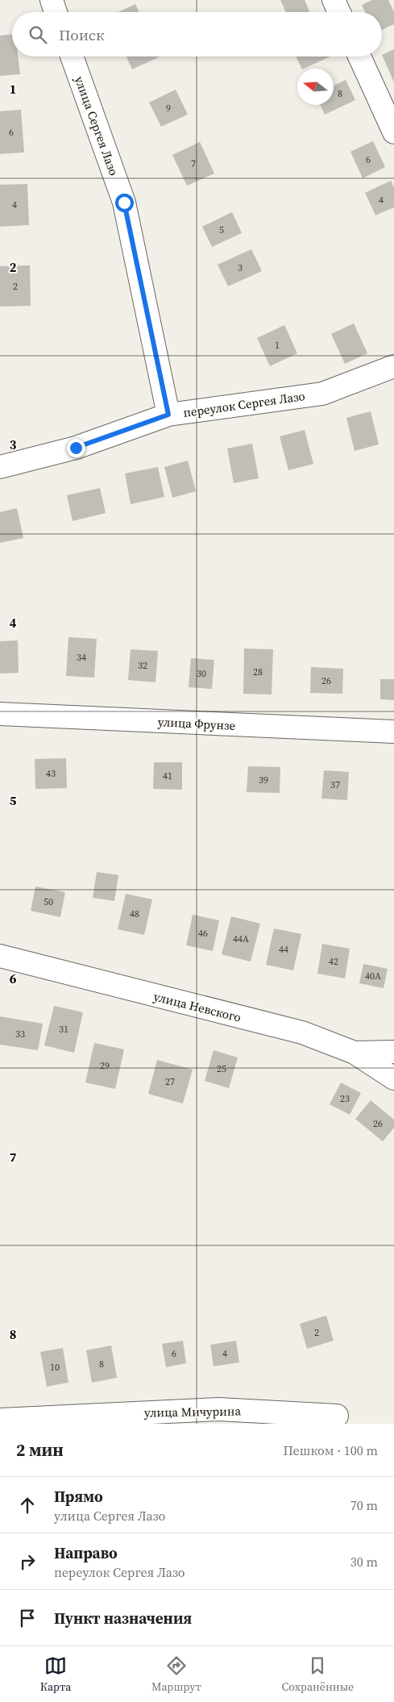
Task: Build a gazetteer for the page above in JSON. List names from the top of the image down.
{
  "streets": {
    "street": [
      "улица Сергея Лазо",
      "переулок Сергея Лазо",
      "улица Фрунзе",
      "улица Невского",
      "улица Мичурина"
    ]
  },
  "crossings": [
    ["улица Сергея Лазо", "переулок Сергея Лазо"]
  ],
  "house_numbers": [
    "8",
    "9",
    "6",
    "6",
    "7",
    "4",
    "4",
    "5",
    "3",
    "2",
    "1",
    "34",
    "32",
    "28",
    "30",
    "26",
    "43",
    "41",
    "39",
    "37",
    "50",
    "48",
    "46",
    "44А",
    "44",
    "42",
    "40А",
    "31",
    "33",
    "29",
    "25",
    "27",
    "23",
    "26",
    "2",
    "6",
    "4",
    "8",
    "10"
  ],
  "north": "left",
  "page": {
    "search": "Поиск",
    "heading": ["2 мин", "Пешком · 100 m"],
    "list": [
      ["Прямо", "улица Сергея Лазо", "70 m"],
      ["Направо", "переулок Сергея Лазо", "30 m"],
      "Пункт назначения"
    ],
    "nav": ["Карта", "Маршрут", "Сохранённые"]
  },
  "grid": {
    "rows": [
      "1",
      "2",
      "3",
      "4",
      "5",
      "6",
      "7",
      "8"
    ]
  }
}
